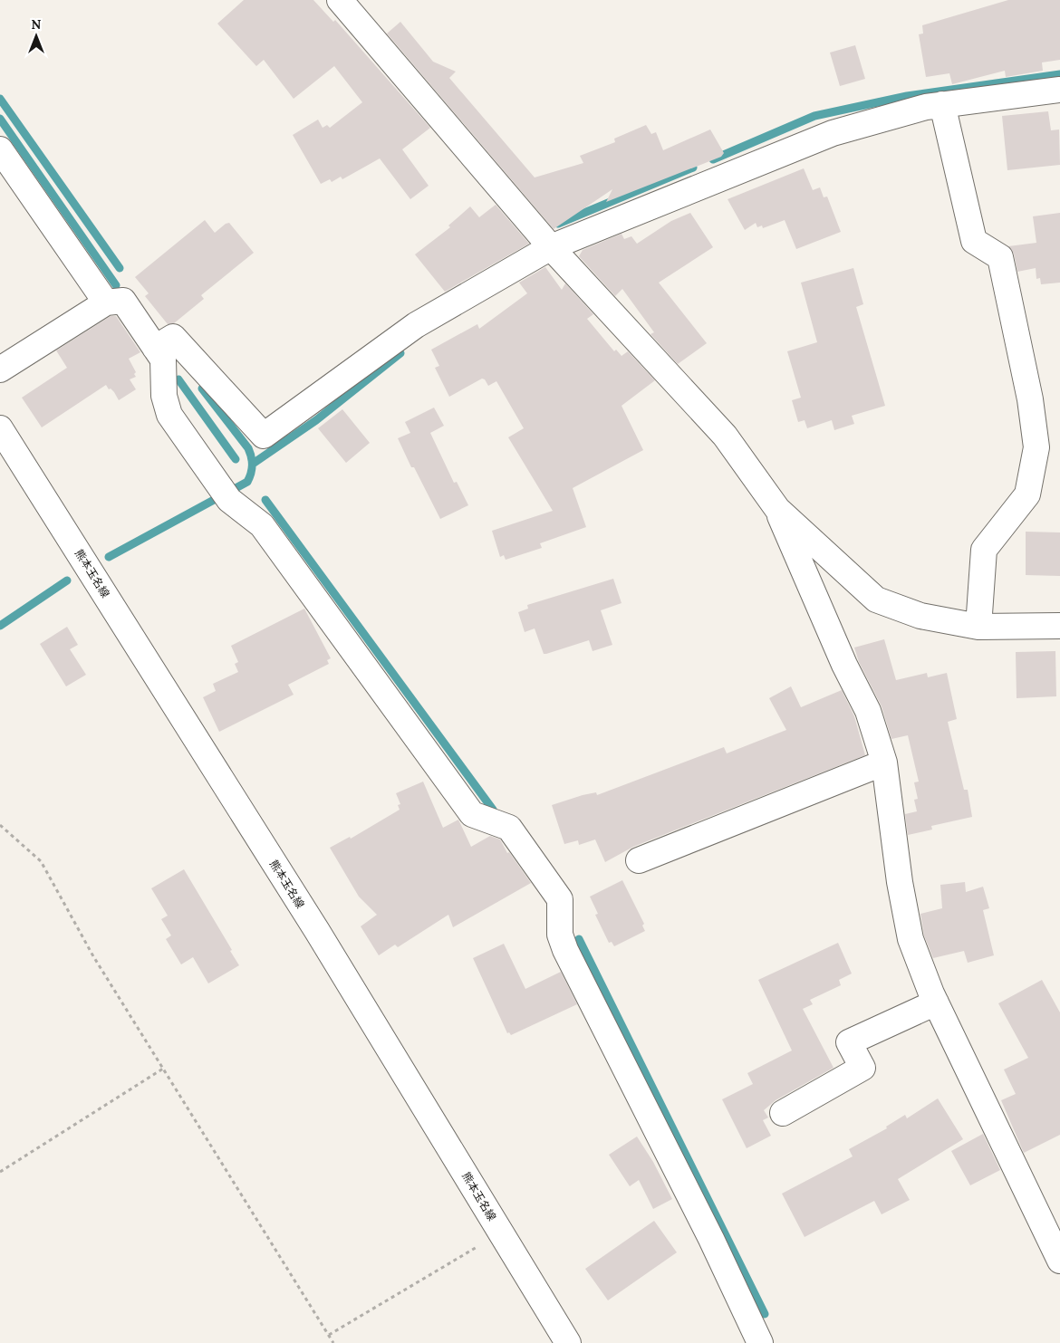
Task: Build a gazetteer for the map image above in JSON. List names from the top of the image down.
{
  "streets": {
    "street": ["熊本玉名線"]
  },
  "north": "top"
}
